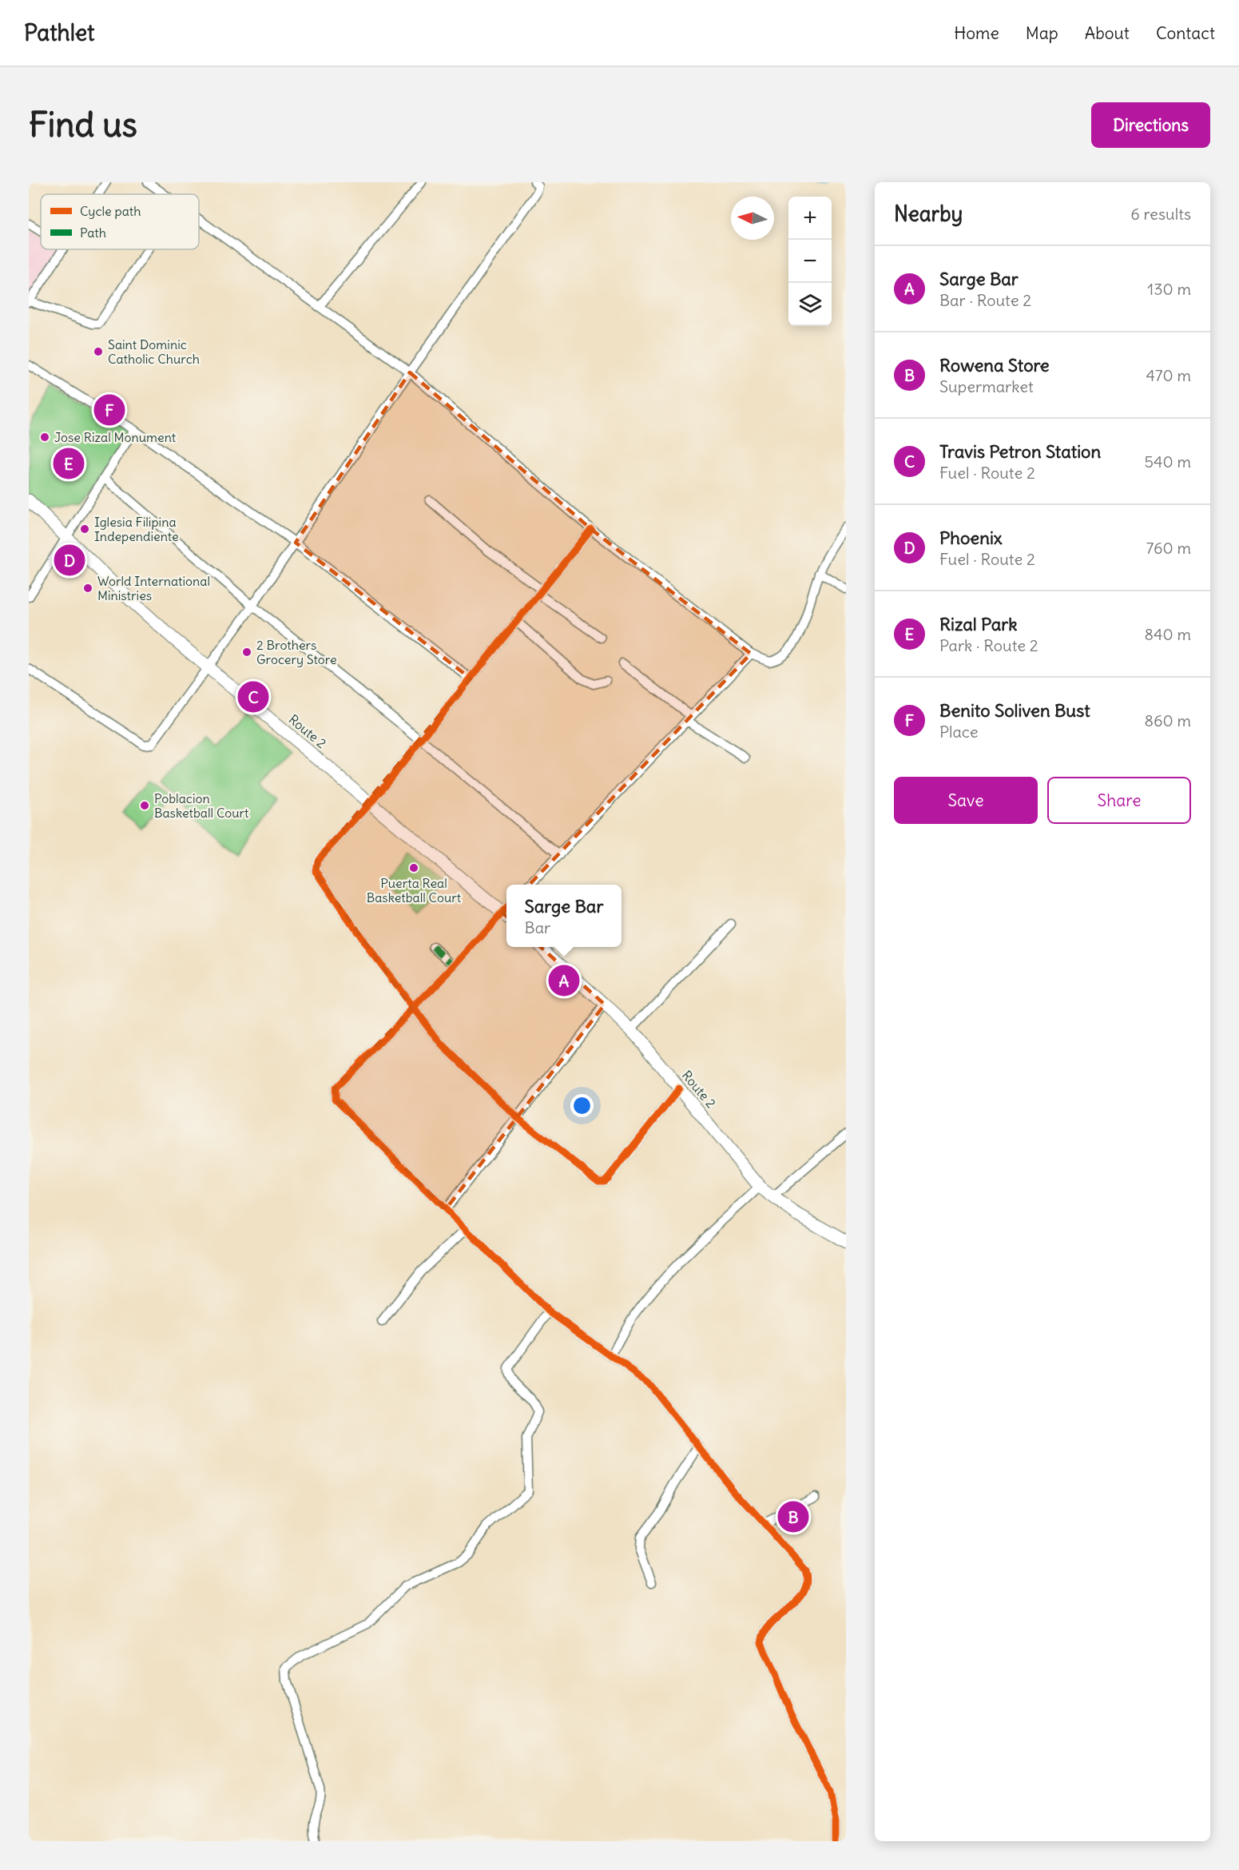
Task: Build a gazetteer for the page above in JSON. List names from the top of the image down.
{
  "streets": {
    "highway": ["Route 2"]
  },
  "places": [
    "Saint Dominic Catholic Church",
    "Jose Rizal Monument",
    "Iglesia Filipina Independiente",
    "World International Ministries",
    "2 Brothers Grocery Store",
    "Poblacion Basketball Court",
    "Puerta Real Basketball Court"
  ],
  "legend": ["Cycle path", "Path"],
  "north": "left",
  "page": {
    "header": "Pathlet",
    "nav": [
      "Home",
      "Map",
      "About",
      "Contact"
    ],
    "buttons": [
      "Directions",
      ["Save", "Share"]
    ],
    "title": "Find us",
    "heading": ["Nearby", "6 results"],
    "map_buttons": ["+", "−"],
    "list": [
      {
        "mark": "A",
        "name": "Sarge Bar",
        "note": "Bar · Route 2",
        "value": "130 m"
      },
      {
        "mark": "B",
        "name": "Rowena Store",
        "note": "Supermarket",
        "value": "470 m"
      },
      {
        "mark": "C",
        "name": "Travis Petron Station",
        "note": "Fuel · Route 2",
        "value": "540 m"
      },
      {
        "mark": "D",
        "name": "Phoenix",
        "note": "Fuel · Route 2",
        "value": "760 m"
      },
      {
        "mark": "E",
        "name": "Rizal Park",
        "note": "Park · Route 2",
        "value": "840 m"
      },
      {
        "mark": "F",
        "name": "Benito Soliven Bust",
        "note": "Place",
        "value": "860 m"
      }
    ],
    "pins": [
      "F",
      "E",
      "D",
      "C",
      "A",
      "B"
    ],
    "popup": ["Sarge Bar", "Bar"]
  }
}
